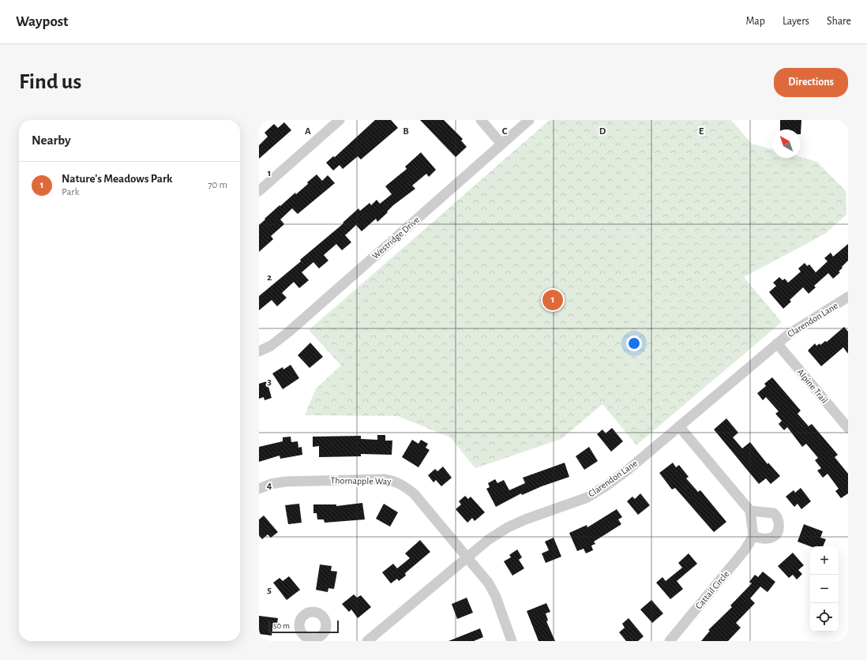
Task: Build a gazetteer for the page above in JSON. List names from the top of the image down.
{
  "streets": {
    "street": [
      "Westridge Drive",
      "Clarendon Lane",
      "Alpine Trail",
      "Thornapple Way",
      "Cattail Circle"
    ]
  },
  "crossings": [
    ["Clarendon Lane", "Alpine Trail"],
    ["Clarendon Lane", "Thornapple Way"]
  ],
  "scale_bar": "50 m",
  "north": "top left",
  "page": {
    "header": "Waypost",
    "nav": ["Map", "Layers", "Share"],
    "buttons": "Directions",
    "title": "Find us",
    "heading": "Nearby",
    "list": [
      {
        "mark": "1",
        "name": "Nature's Meadows Park",
        "note": "Park",
        "value": "70 m"
      }
    ],
    "pins": "1",
    "map_buttons": ["+", "−"],
    "scale": "50 m"
  },
  "grid": {
    "columns": [
      "A",
      "B",
      "C",
      "D",
      "E"
    ],
    "rows": [
      "1",
      "2",
      "3",
      "4",
      "5"
    ]
  }
}
